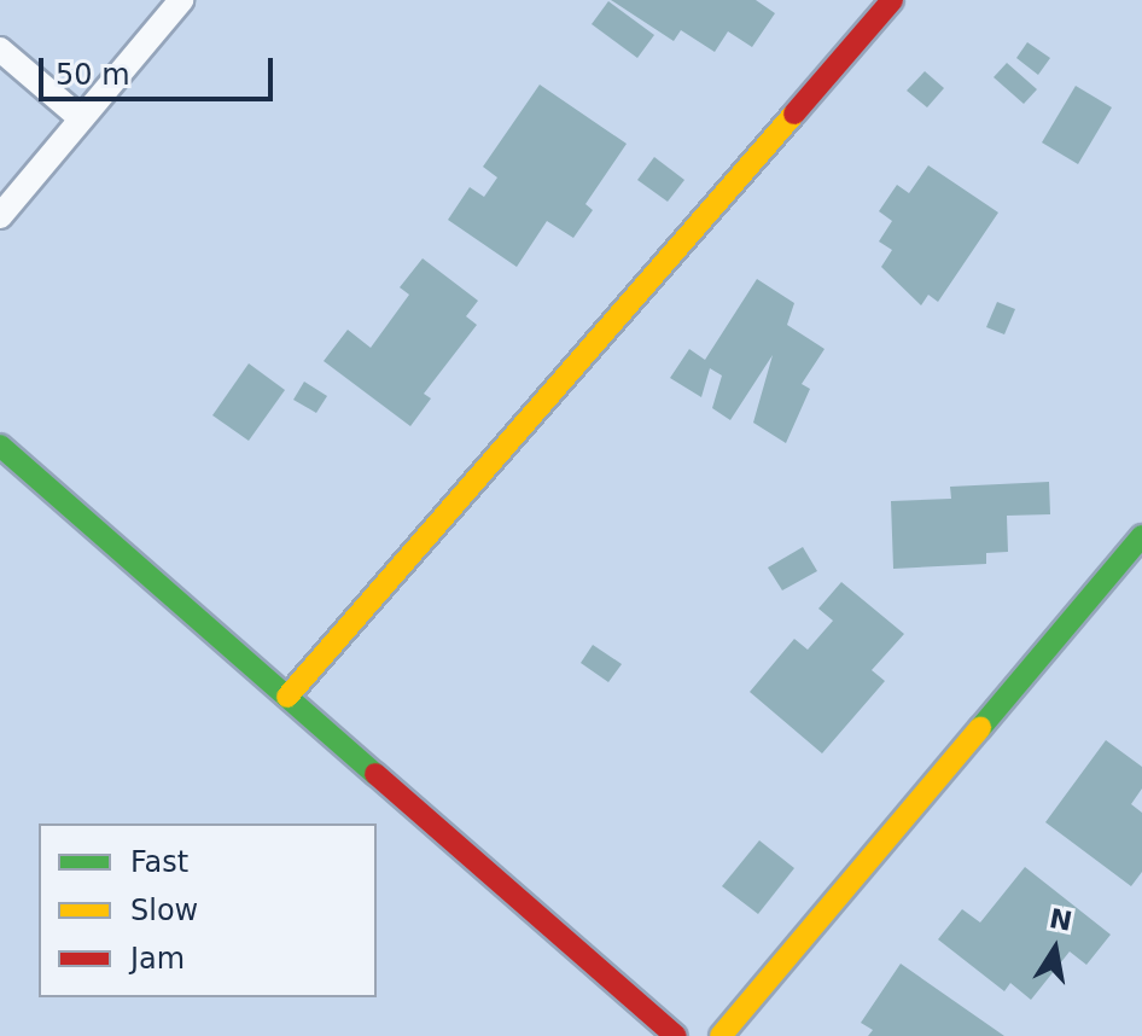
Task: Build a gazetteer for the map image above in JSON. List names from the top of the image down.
{
  "legend": ["Fast", "Slow", "Jam"],
  "scale_bar": "50 m",
  "north": "top"
}
